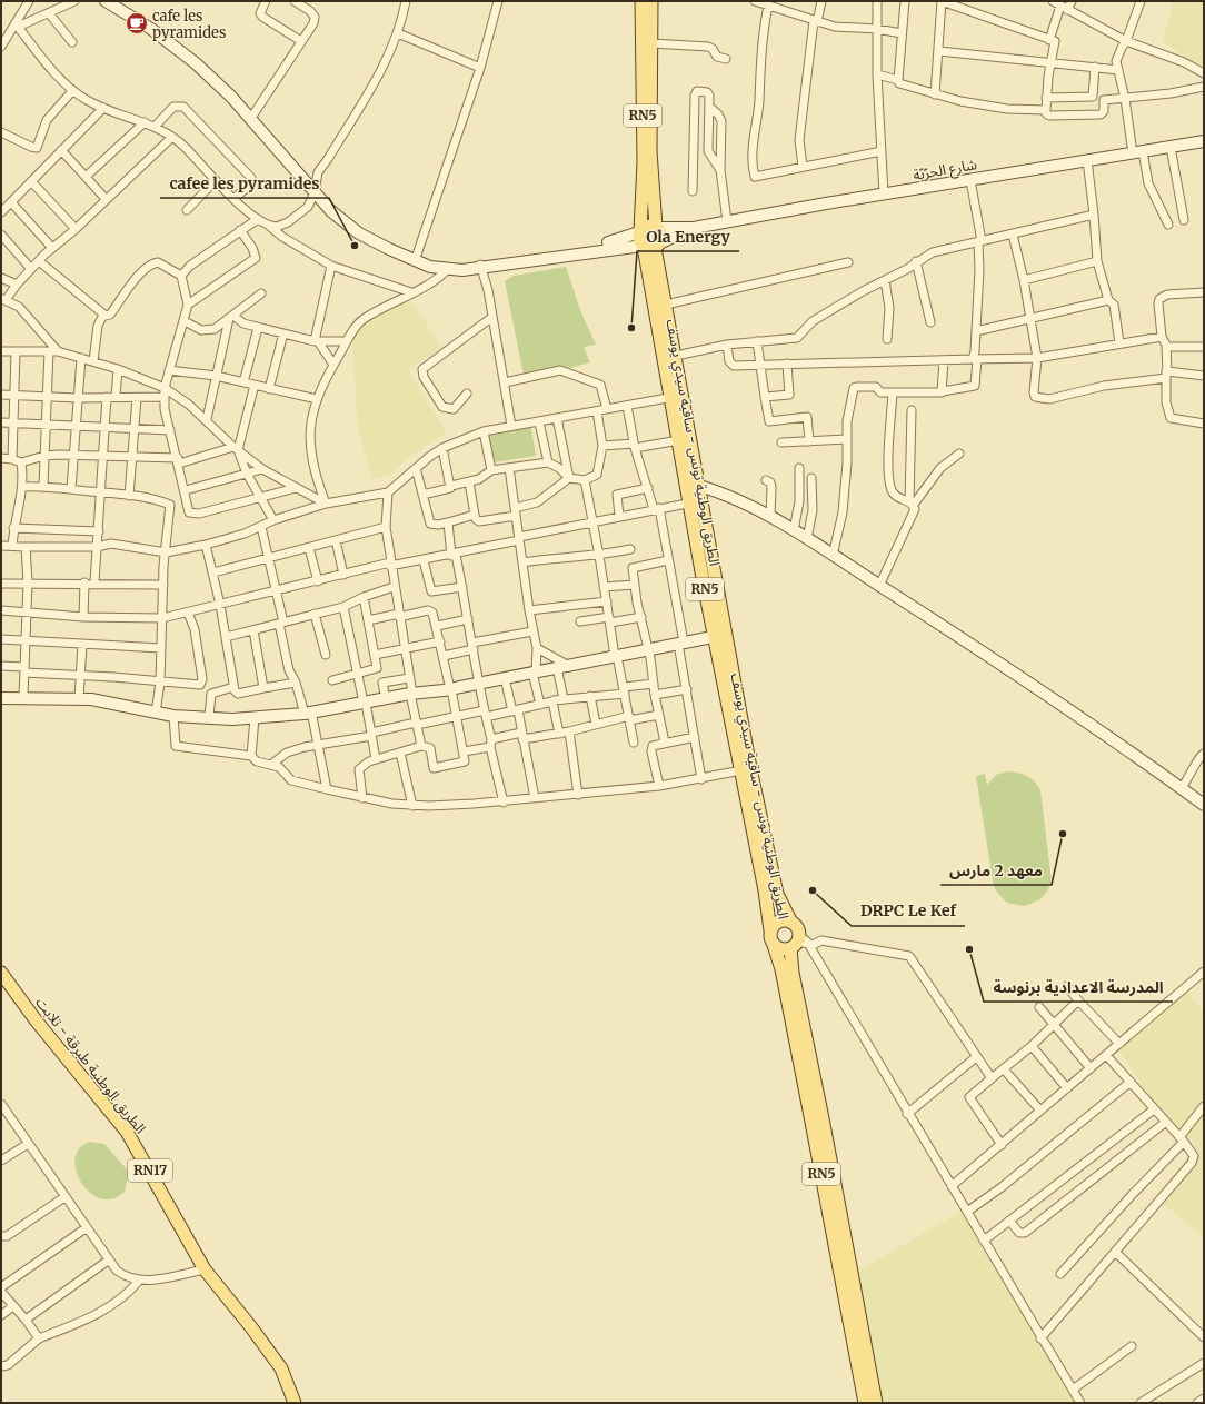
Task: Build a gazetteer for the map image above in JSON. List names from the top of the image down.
{
  "streets": {
    "main road": [
      "RN5",
      "شارع الحرّيّة",
      "الطريق الوطنية تونس - ساقية سيدي يوسف",
      "الطريق الوطنية طبرقة - تلابت",
      "RN17"
    ]
  },
  "crossings": [
    ["RN5", "شارع الحرّيّة"],
    ["RN5", "الطريق الوطنية تونس - ساقية سيدي يوسف"],
    ["شارع الحرّيّة", "الطريق الوطنية تونس - ساقية سيدي يوسف"]
  ],
  "places": {
    "cafe": ["cafe les pyramides"],
    "other": [
      "cafee les pyramides",
      "Ola Energy",
      "معهد 2 مارس",
      "DRPC Le Kef",
      "المدرسة الاعدادية برنوسة"
    ]
  }
}
